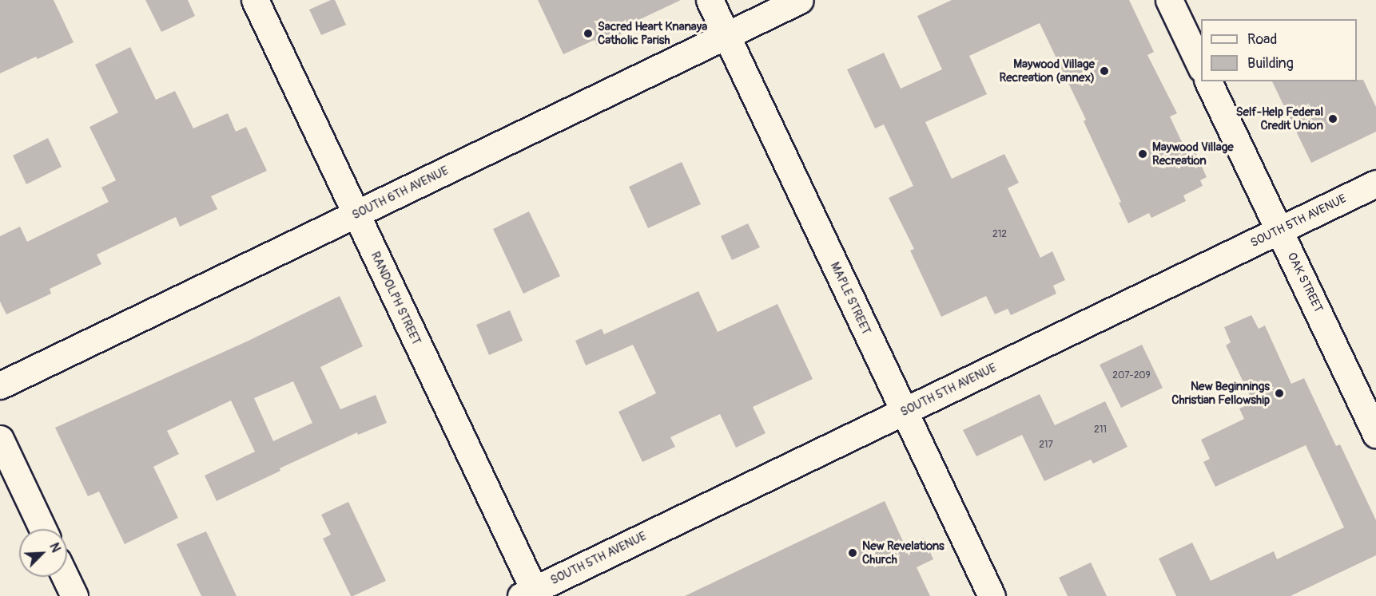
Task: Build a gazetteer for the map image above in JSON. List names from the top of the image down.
{
  "streets": {
    "street": [
      "SOUTH 6TH AVENUE",
      "SOUTH 5TH AVENUE",
      "OAK STREET",
      "RANDOLPH STREET",
      "MAPLE STREET"
    ]
  },
  "crossings": [
    ["SOUTH 6TH AVENUE", "RANDOLPH STREET"],
    ["SOUTH 6TH AVENUE", "MAPLE STREET"],
    ["SOUTH 5TH AVENUE", "OAK STREET"],
    ["SOUTH 5TH AVENUE", "RANDOLPH STREET"],
    ["SOUTH 5TH AVENUE", "MAPLE STREET"]
  ],
  "places": [
    "Sacred Heart Knanaya Catholic Parish",
    "Maywood Village Recreation (annex)",
    "Self-Help Federal Credit Union",
    "Maywood Village Recreation",
    "New Beginnings Christian Fellowship",
    "New Revelations Church"
  ],
  "house_numbers": [
    "212",
    "207-209",
    "211",
    "217"
  ],
  "legend": ["Road", "Building"],
  "north": "top right"
}
